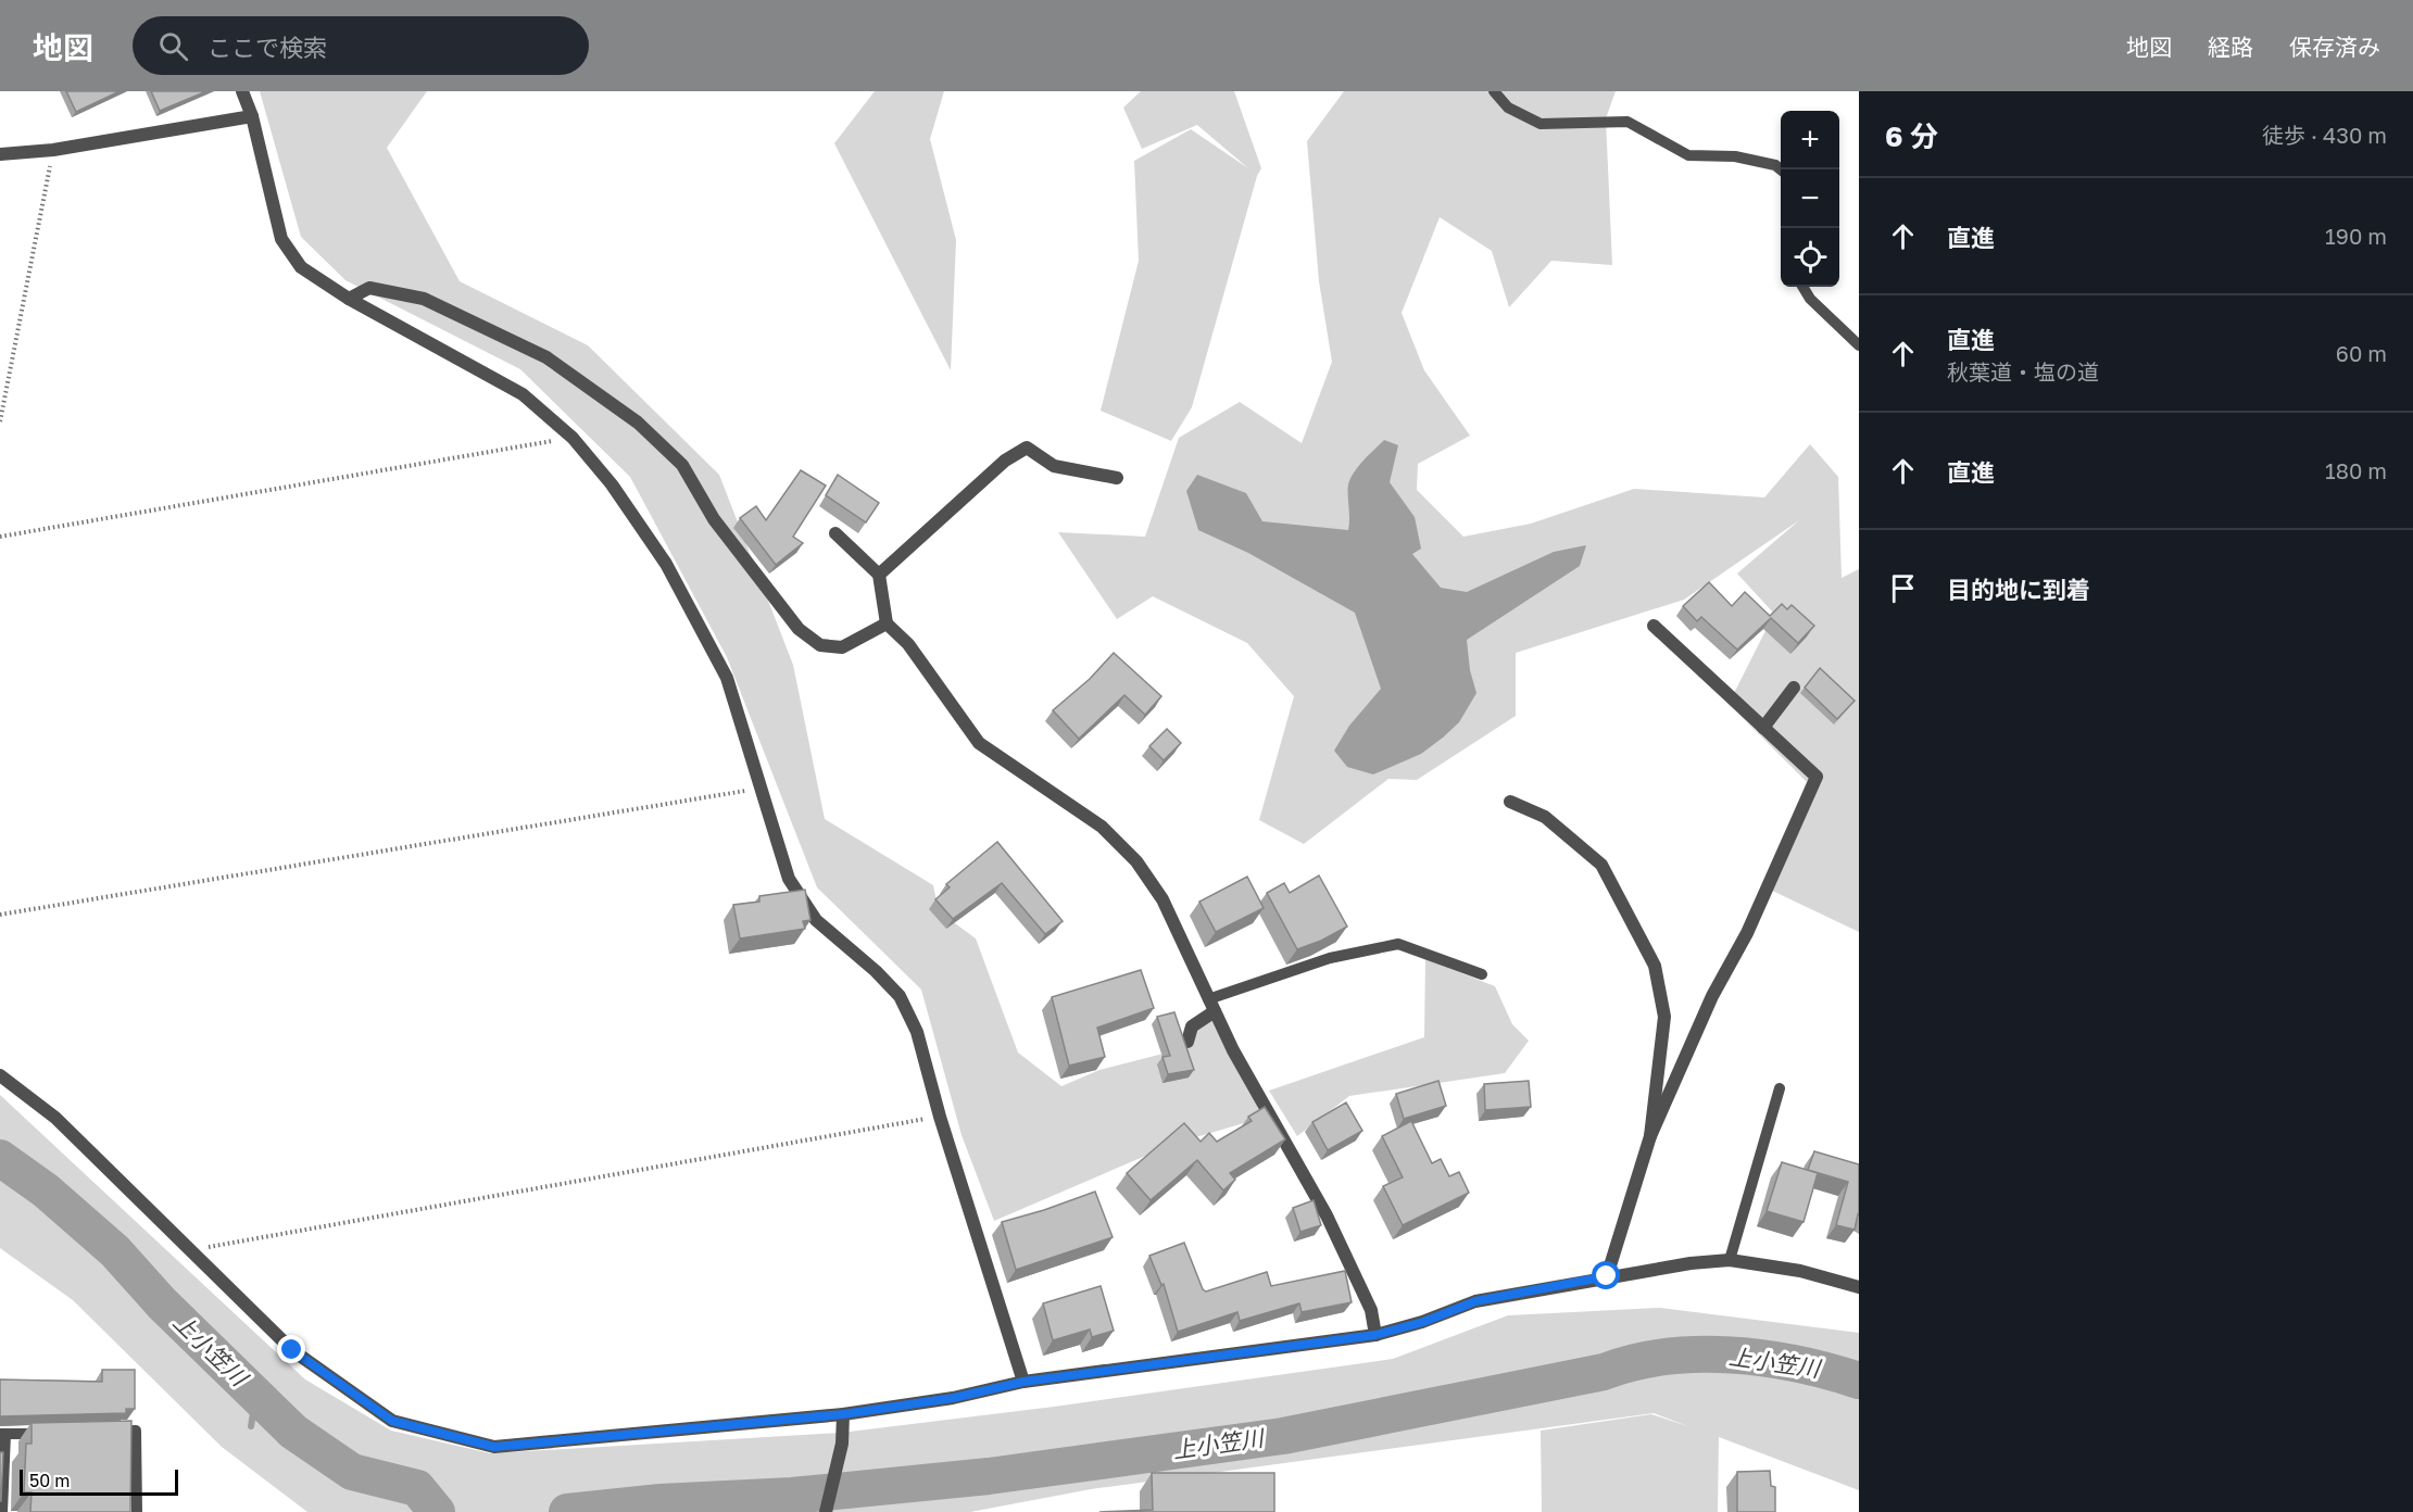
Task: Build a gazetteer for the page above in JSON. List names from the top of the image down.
{
  "water": ["上小笠川"],
  "scale_bar": "50 m",
  "page": {
    "header": "地図",
    "search": "ここで検索",
    "nav": ["地図", "経路", "保存済み"],
    "heading": ["6 分", "徒歩 · 430 m"],
    "map_buttons": ["+", "−"],
    "list": [
      ["直進", "190 m"],
      ["直進", "秋葉道・塩の道", "60 m"],
      ["直進", "180 m"],
      "目的地に到着"
    ],
    "scale": "50 m"
  }
}
